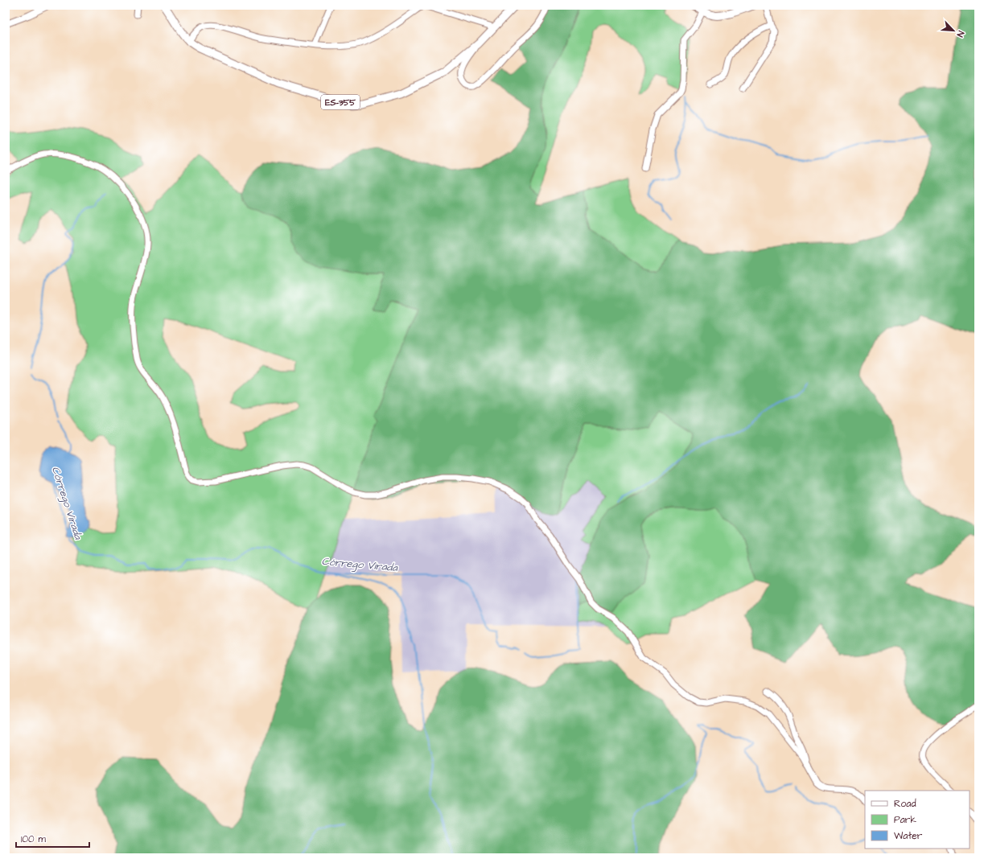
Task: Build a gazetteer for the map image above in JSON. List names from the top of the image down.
{
  "streets": {
    "main road": ["ES-355"]
  },
  "water": ["Córrego Virada"],
  "legend": ["Road", "Park", "Water"],
  "scale_bar": "100 m",
  "north": "bottom right"
}
